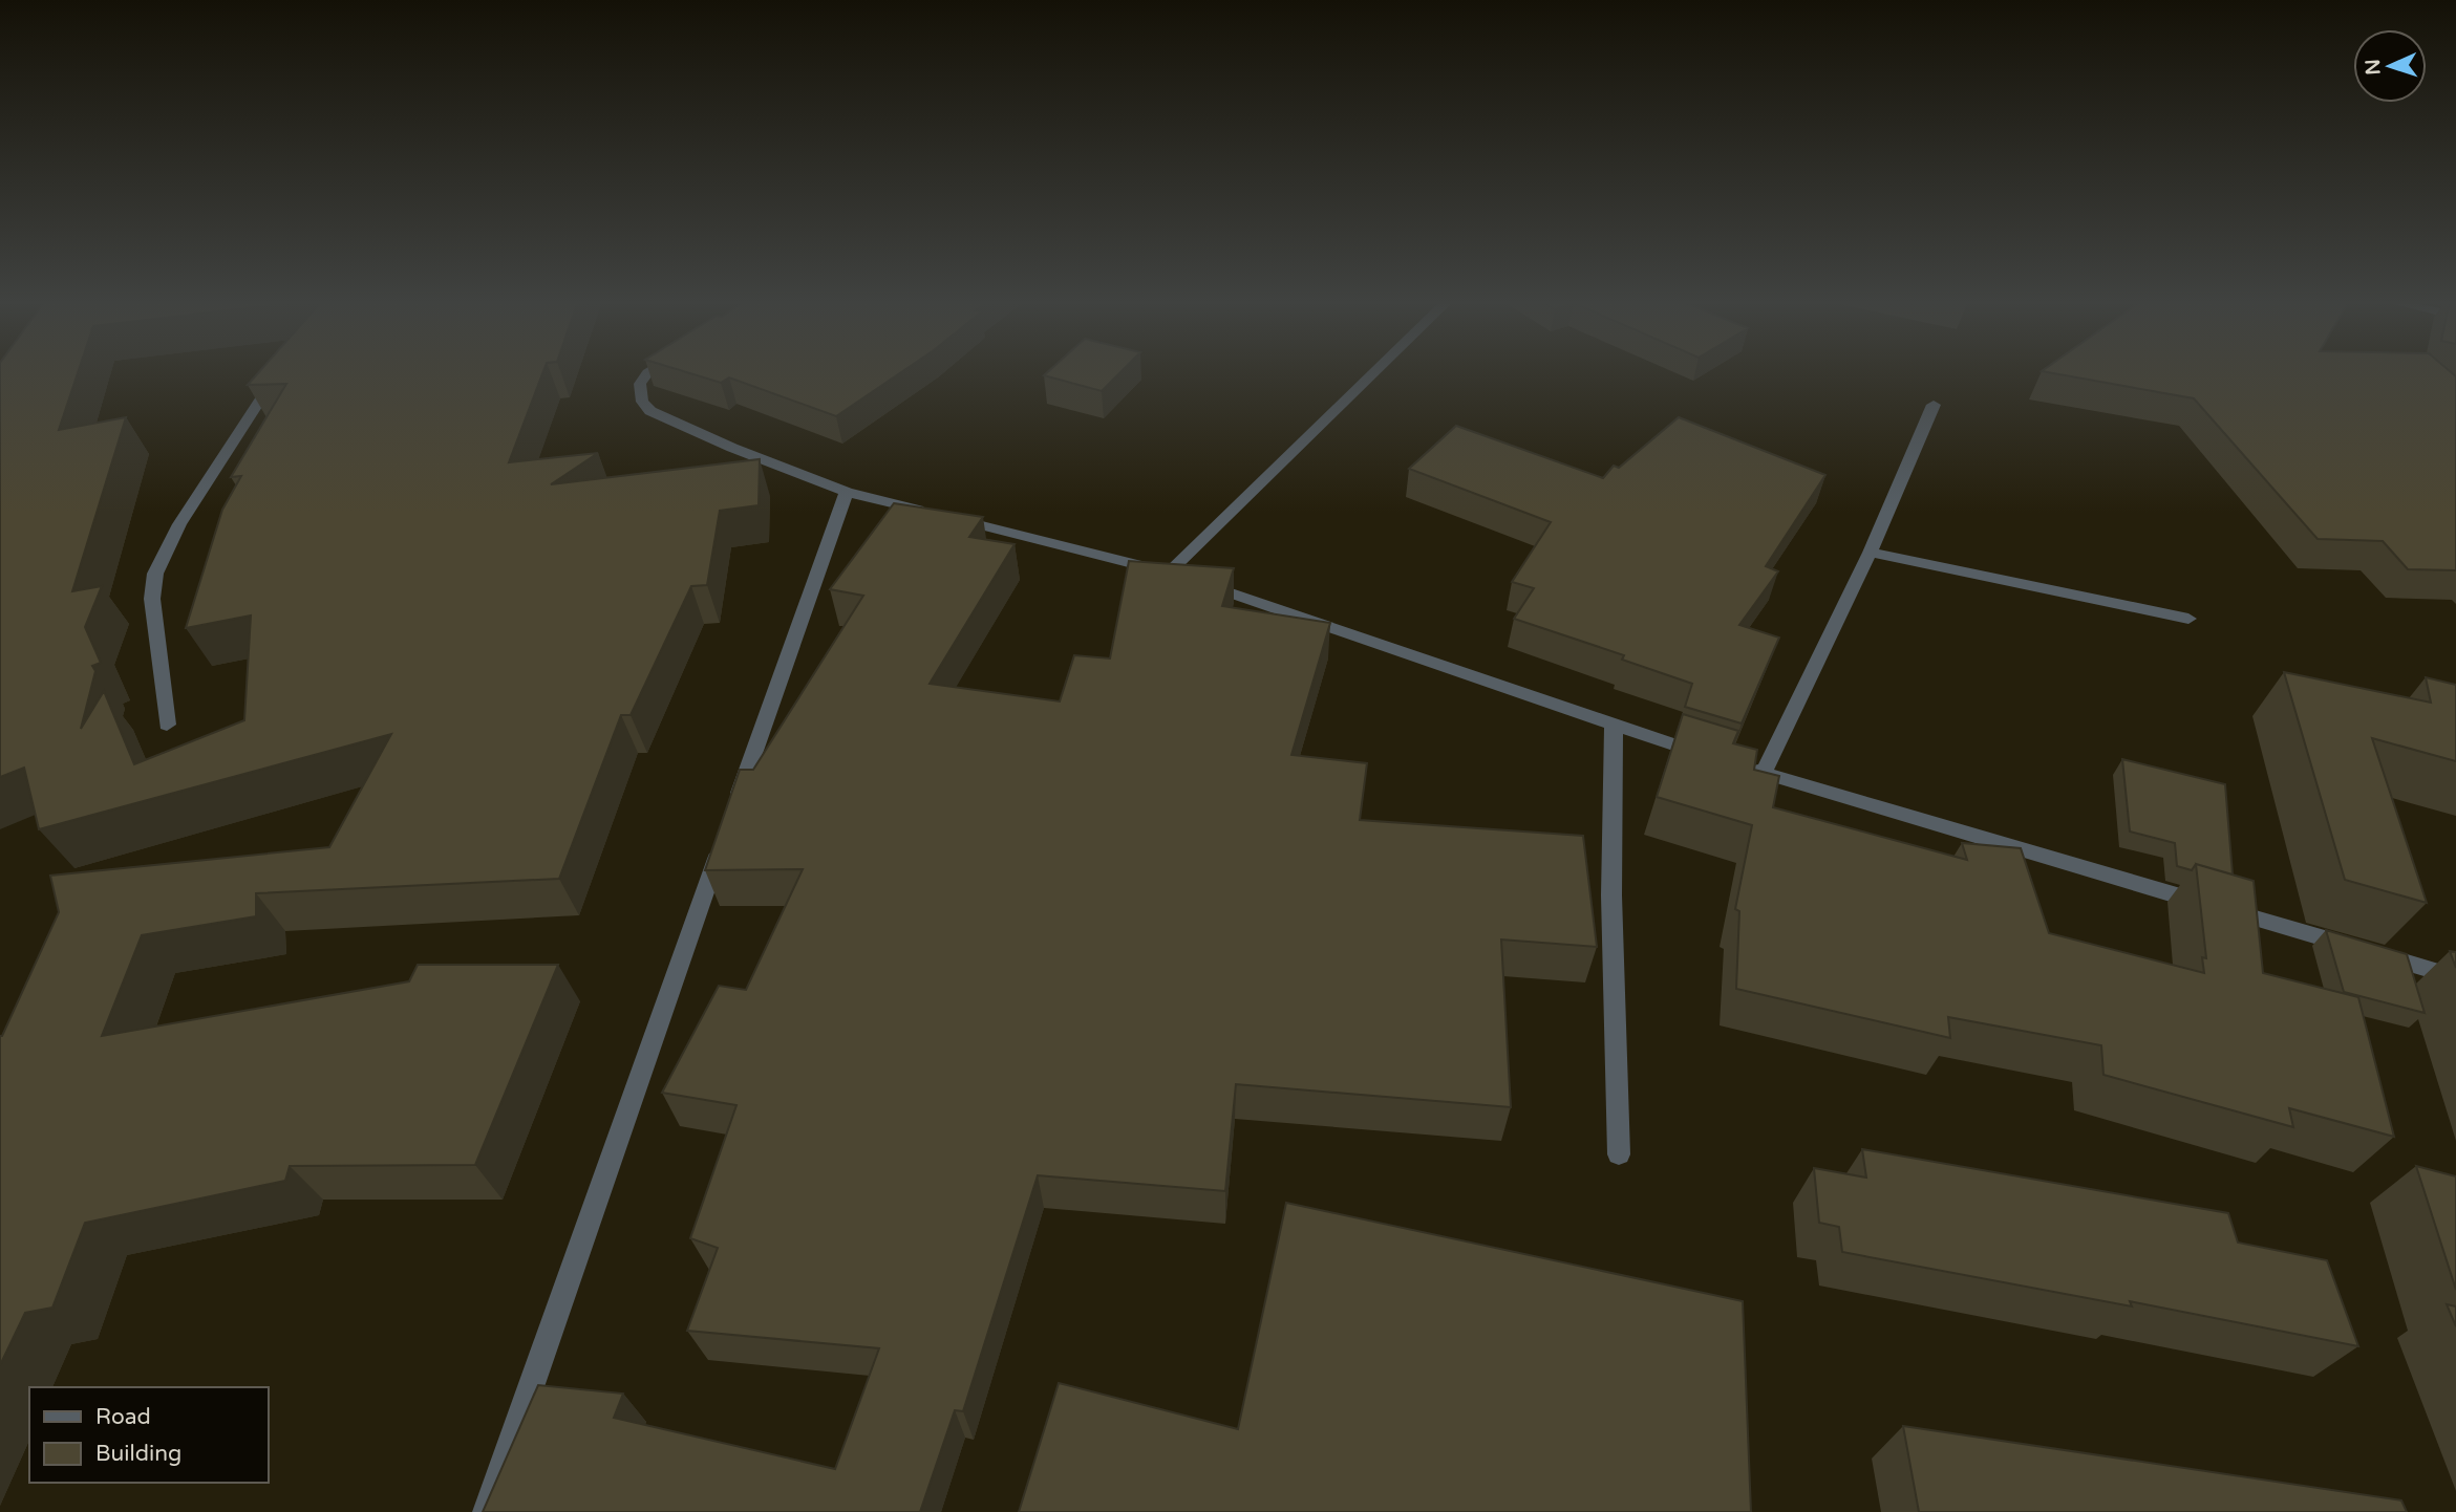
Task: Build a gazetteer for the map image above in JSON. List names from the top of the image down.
{
  "legend": ["Road", "Building"],
  "north": "left"
}
